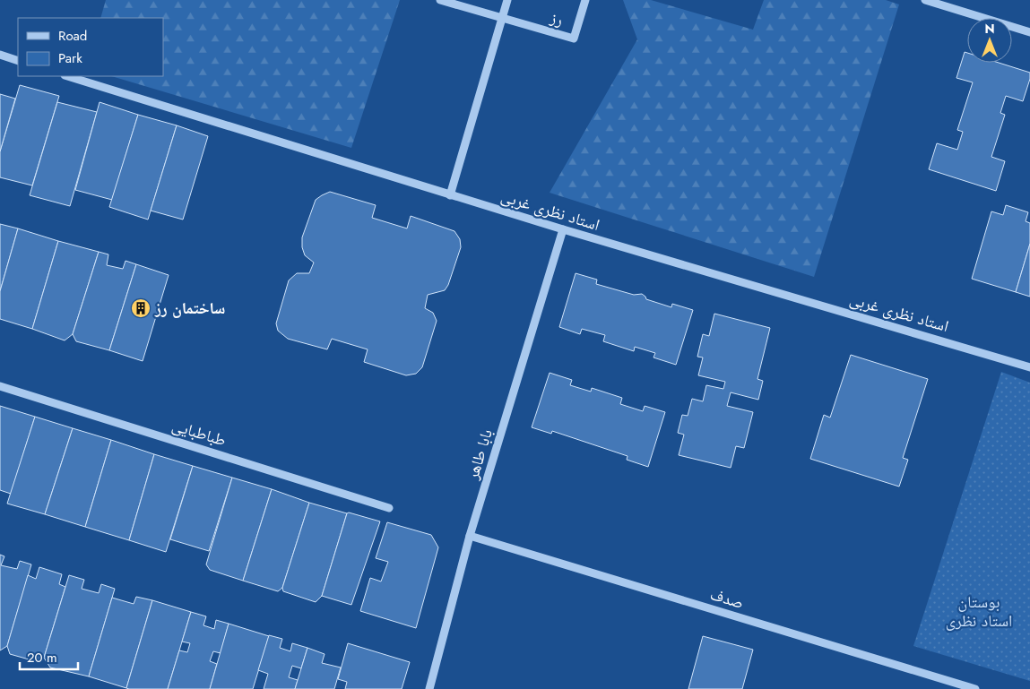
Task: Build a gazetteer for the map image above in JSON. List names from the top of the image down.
{
  "streets": {
    "street": [
      "رز",
      "استاد نظری غربی",
      "طباطبایی",
      "بابا طاهر",
      "صدف"
    ]
  },
  "crossings": [
    ["استاد نظری غربی", "بابا طاهر"],
    ["بابا طاهر", "صدف"]
  ],
  "parks": ["بوستان استاد نظری"],
  "places": {
    "building": ["ساختمان رز"]
  },
  "legend": ["Road", "Park"],
  "scale_bar": "20 m",
  "north": "top"
}
